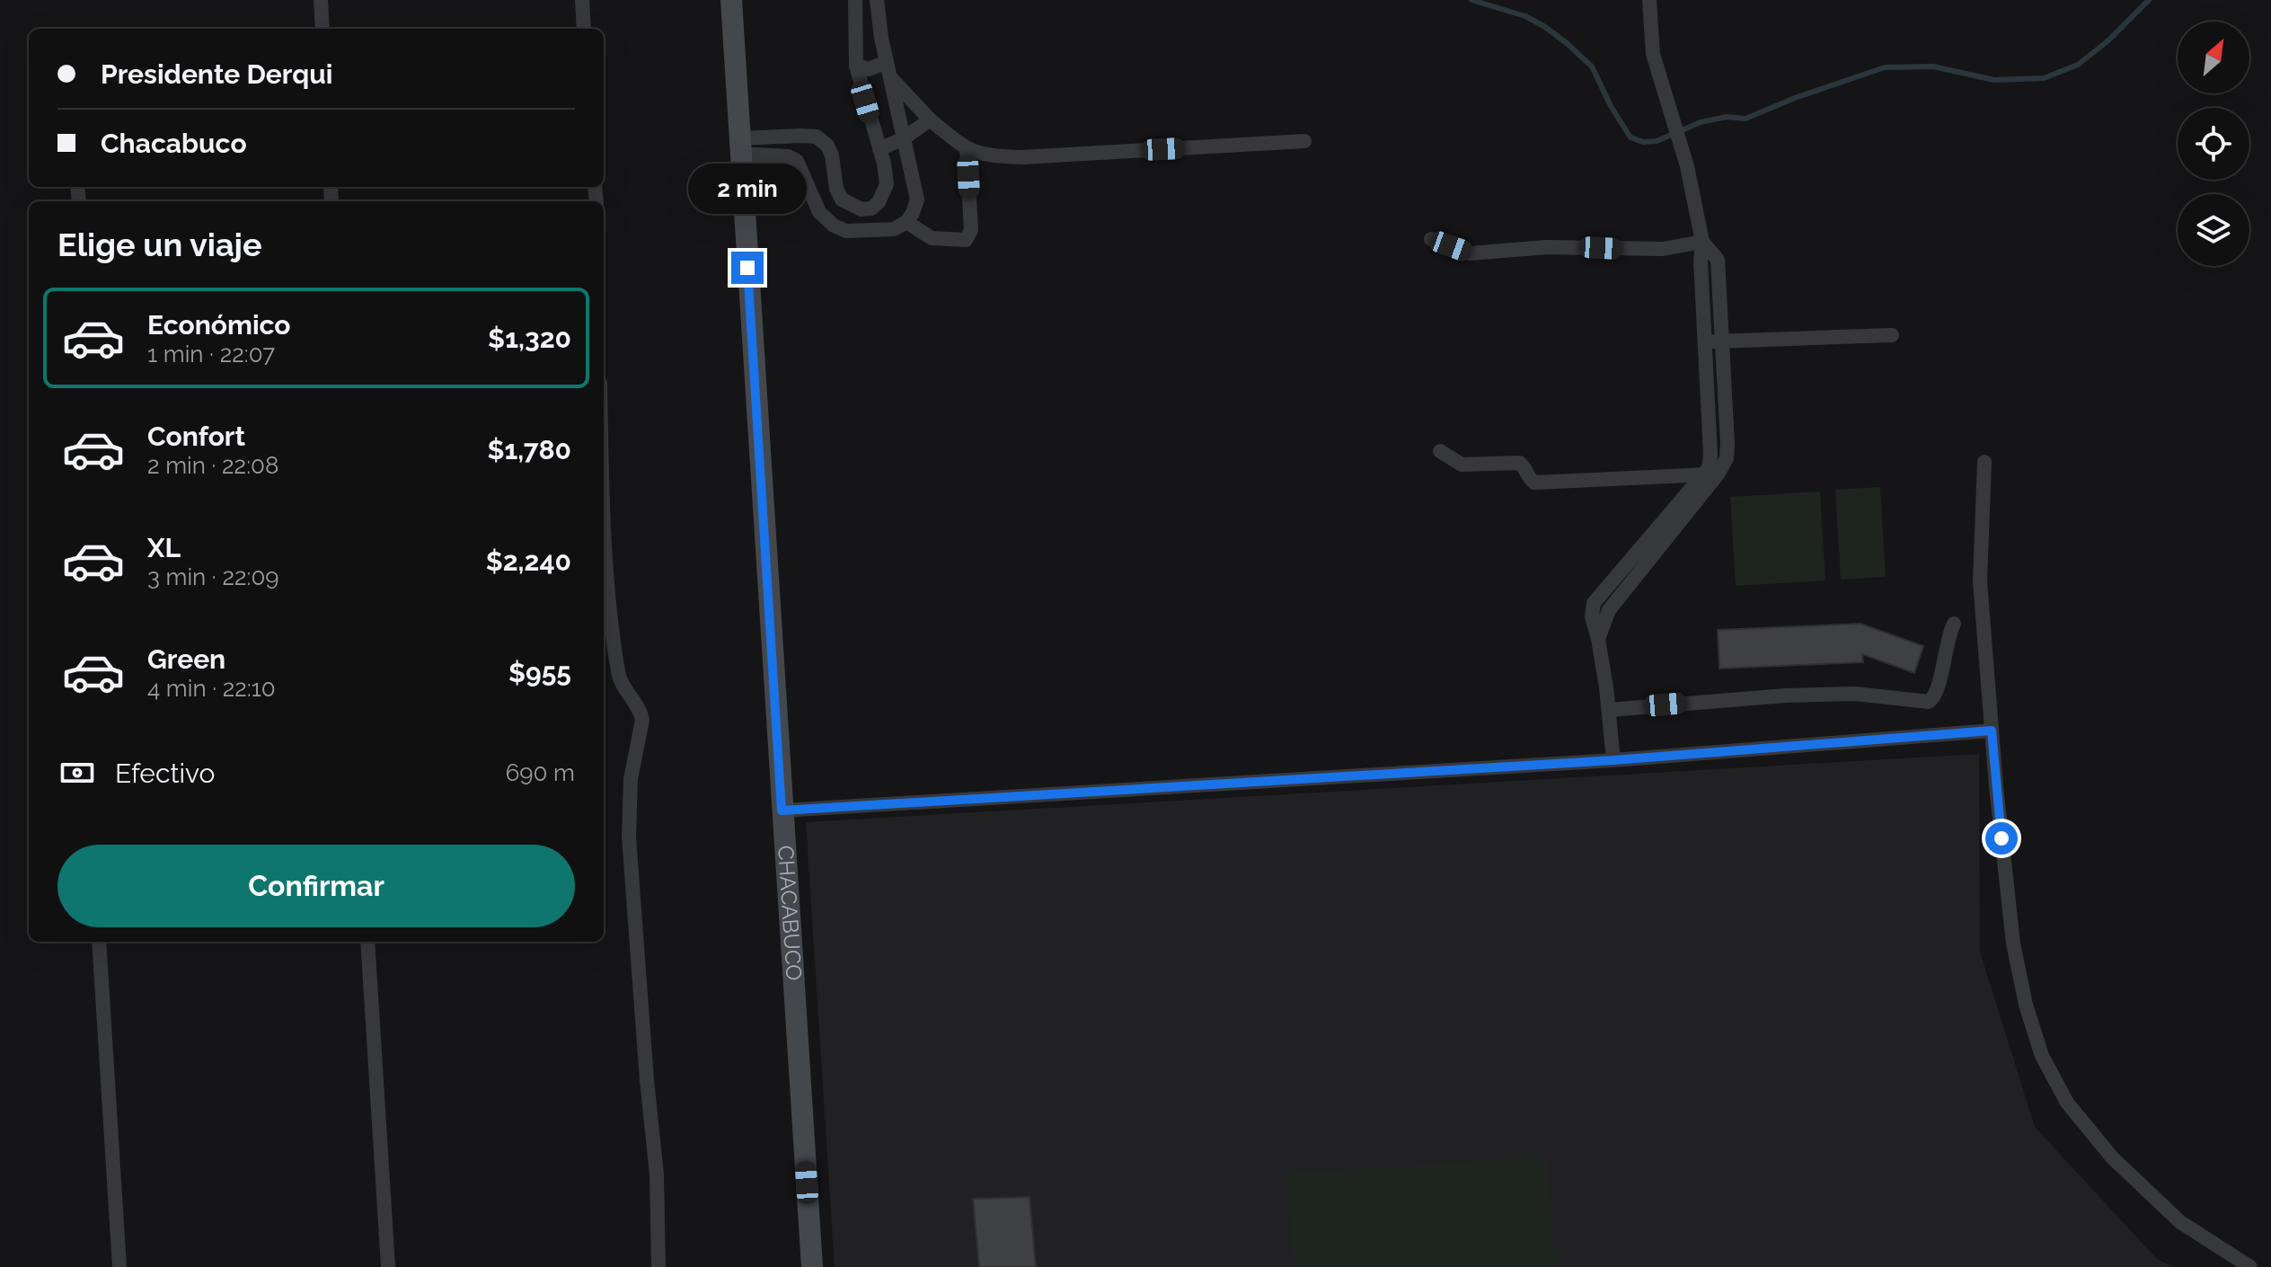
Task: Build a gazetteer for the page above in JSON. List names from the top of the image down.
{
  "streets": {
    "street": ["CHACABUCO"]
  },
  "north": "top right",
  "page": {
    "banner": ["Presidente Derqui", "Chacabuco"],
    "bubble": "2 min",
    "heading": "Elige un viaje",
    "list": [
      {
        "name": "Económico",
        "note": "1 min · 22:07",
        "value": "$1,320"
      },
      {
        "name": "Confort",
        "note": "2 min · 22:08",
        "value": "$1,780"
      },
      {
        "name": "XL",
        "note": "3 min · 22:09",
        "value": "$2,240"
      },
      {
        "name": "Green",
        "note": "4 min · 22:10",
        "value": "$955"
      }
    ],
    "pay": ["Efectivo", "690 m"],
    "buttons": "Confirmar"
  }
}
